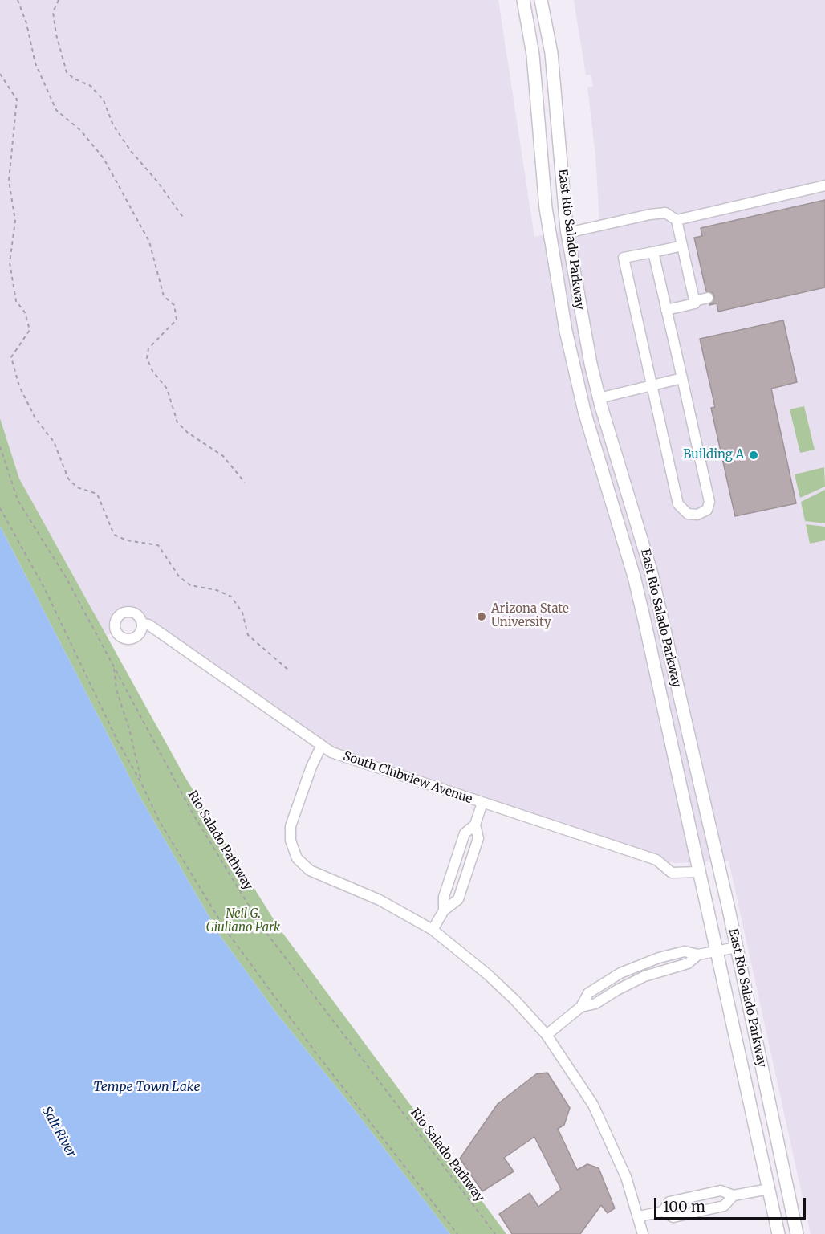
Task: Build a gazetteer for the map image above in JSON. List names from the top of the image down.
{
  "streets": {
    "main road": ["East Rio Salado Parkway"],
    "street": ["South Clubview Avenue"],
    "path": ["Rio Salado Pathway"]
  },
  "crossings": [
    ["East Rio Salado Parkway", "South Clubview Avenue"]
  ],
  "water": ["Tempe Town Lake", "Salt River"],
  "parks": ["Neil G. Giuliano Park"],
  "places": ["Building A", "Arizona State University"],
  "scale_bar": "100 m"
}
